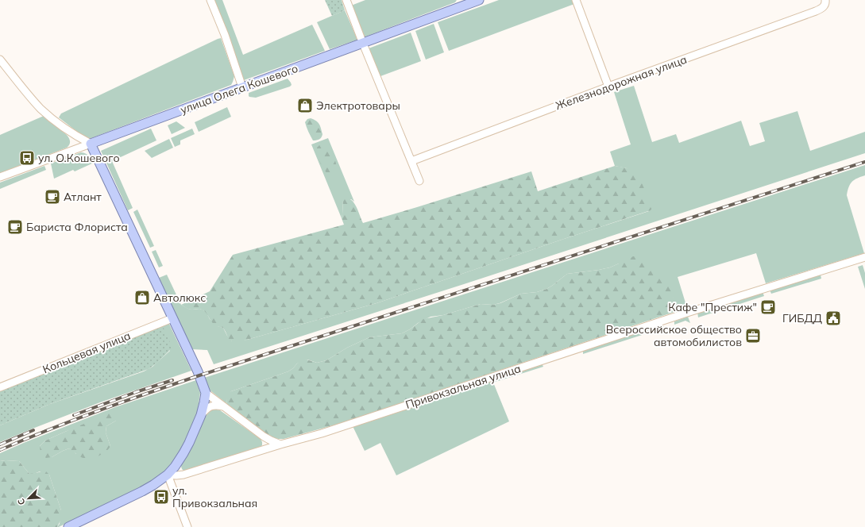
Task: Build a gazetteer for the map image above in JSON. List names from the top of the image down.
{
  "streets": {
    "main road": ["улица Олега Кошевого"],
    "street": ["Железнодорожная улица", "Кольцевая улица", "Привокзальная улица"]
  },
  "places": {
    "shop": ["Электротовары", "Автолюкс"],
    "bus stop": ["ул. О.Кошевого", "ул. Привокзальная"],
    "cafe": ["Атлант", "Бариста Флориста", "Кафе \"Престиж\""],
    "public building": ["ГИБДД"],
    "office": ["Всероссийское общество автомобилистов"]
  },
  "north": "bottom left"
}
